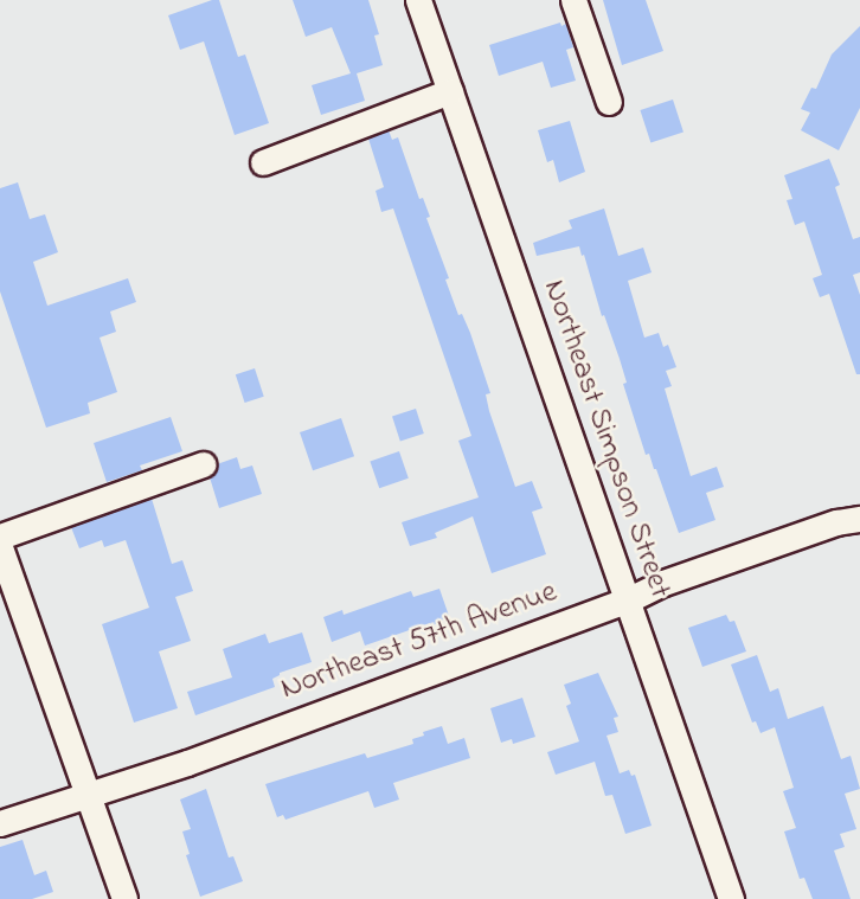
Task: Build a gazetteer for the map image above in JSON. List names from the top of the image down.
{
  "streets": {
    "street": ["Northeast Simpson Street", "Northeast 57th Avenue"]
  },
  "crossings": [
    ["Northeast Simpson Street", "Northeast 57th Avenue"]
  ]
}
